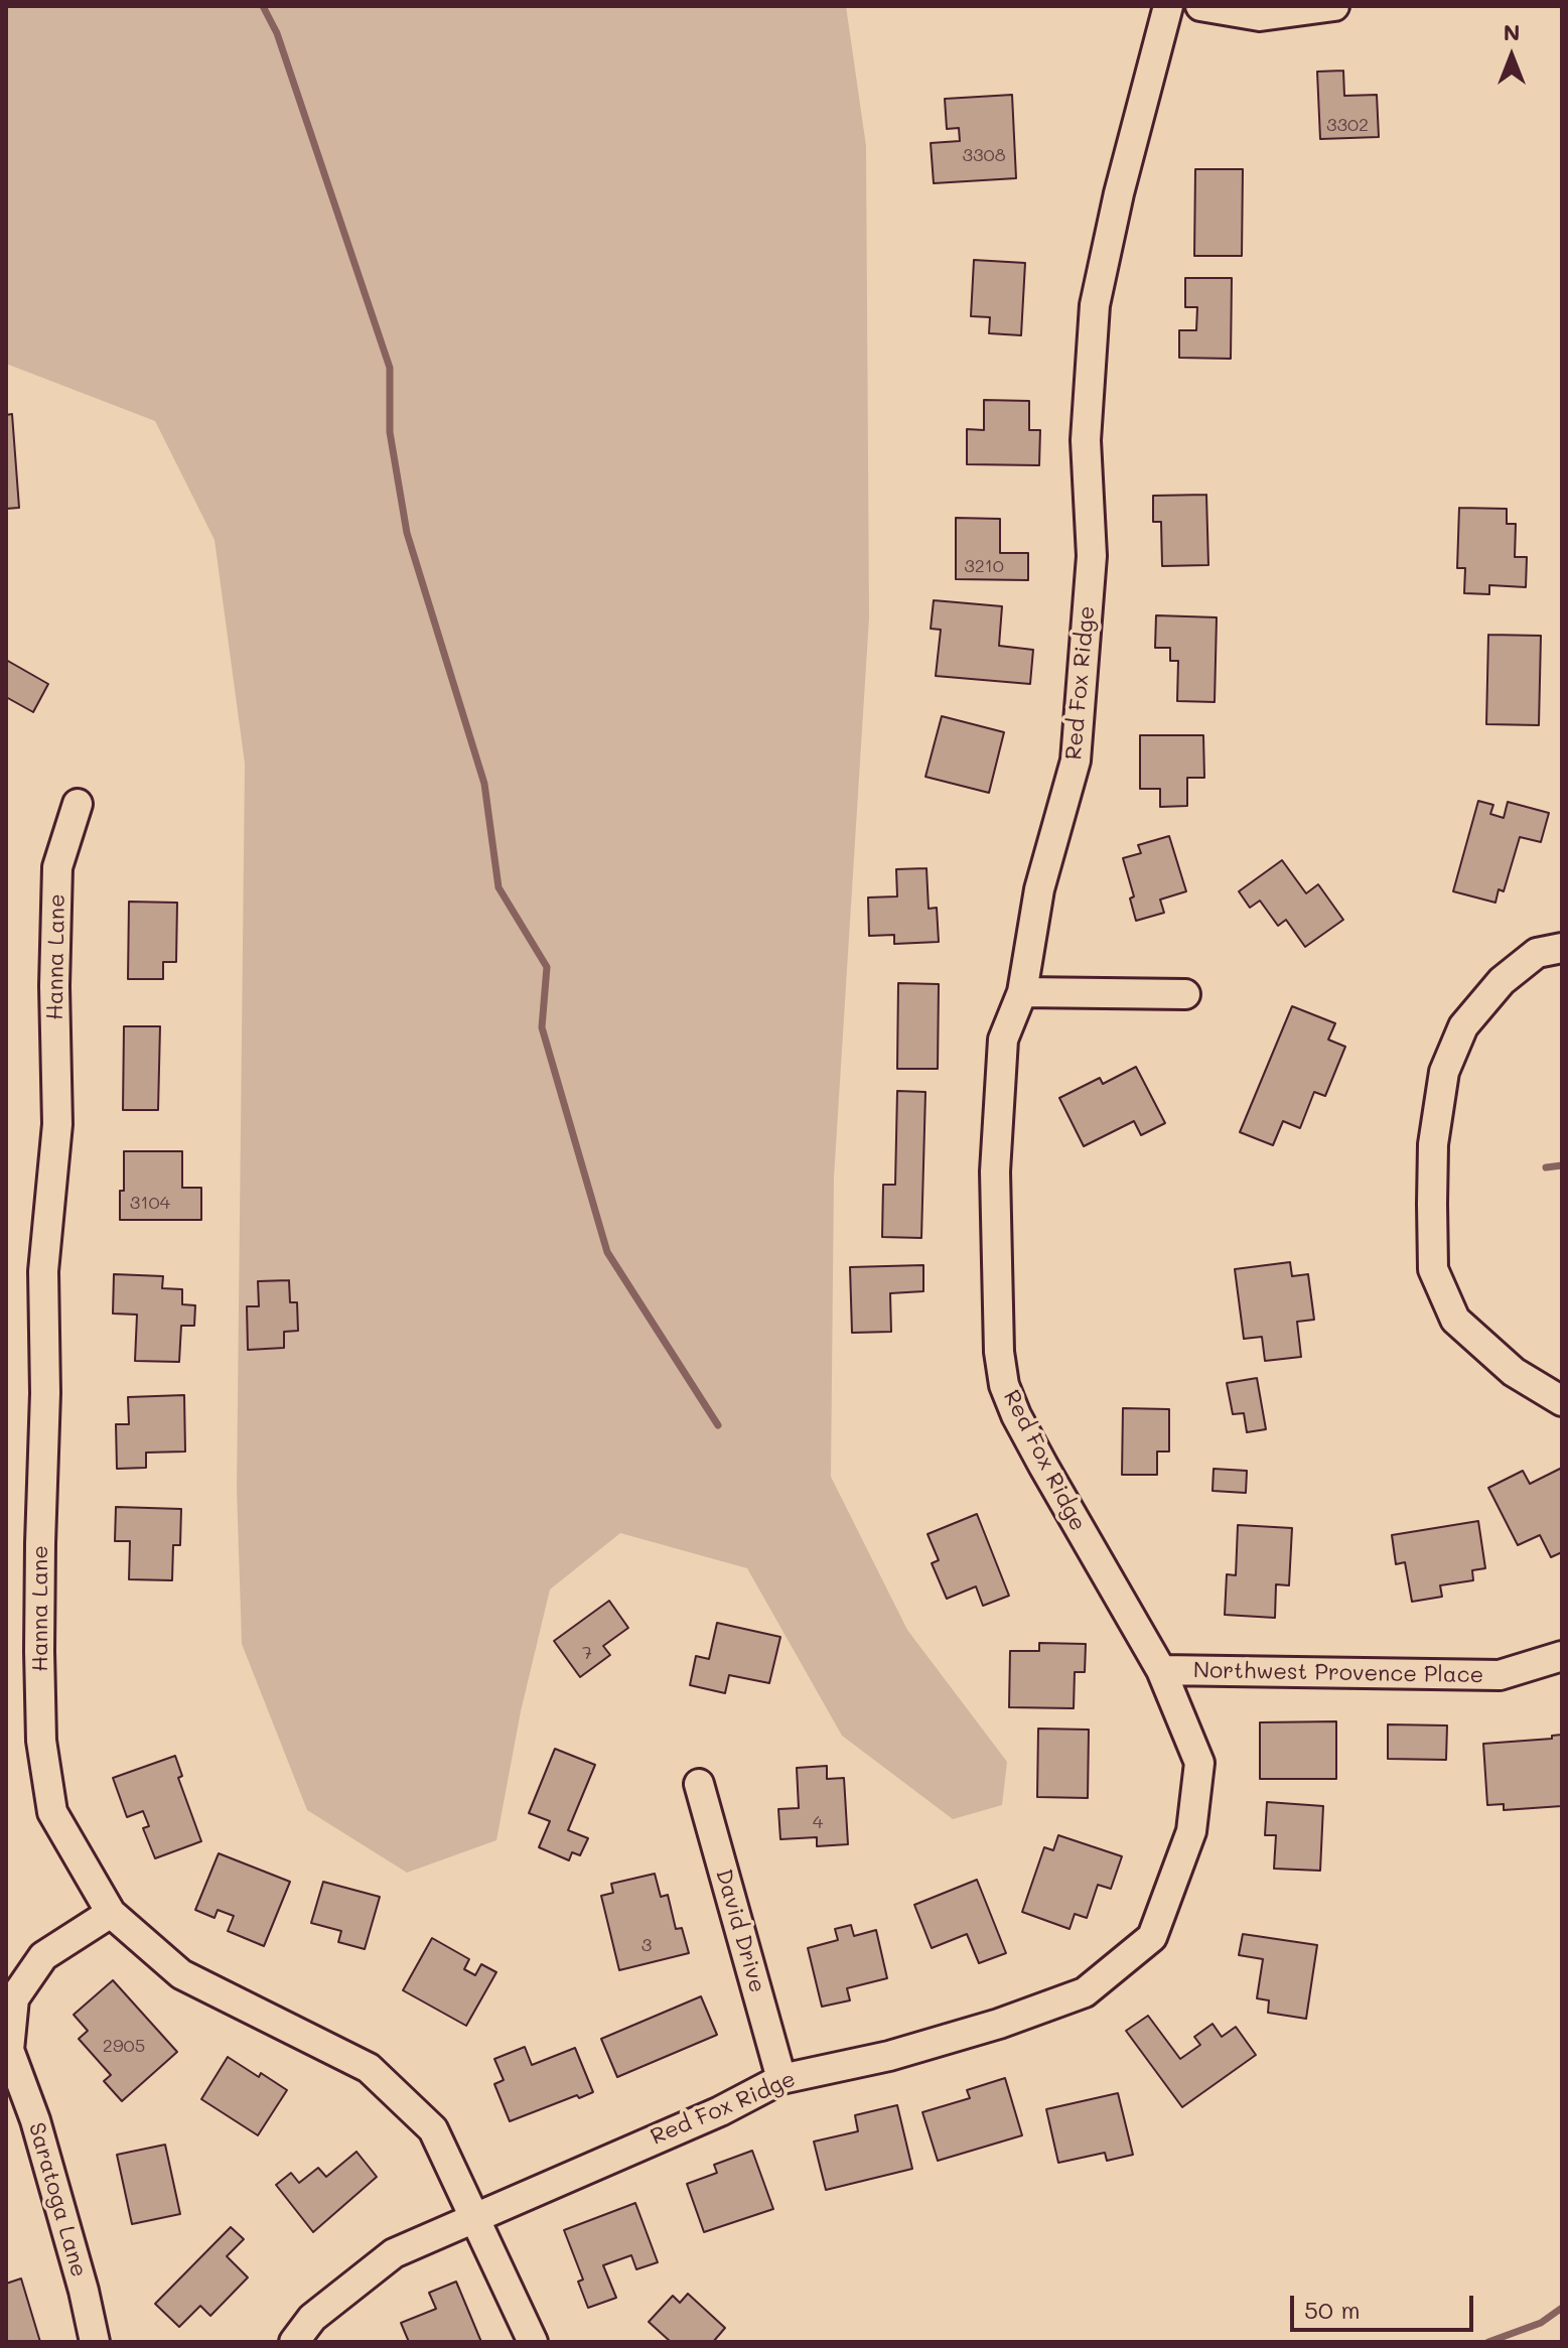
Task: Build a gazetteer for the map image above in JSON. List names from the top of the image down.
{
  "streets": {
    "street": [
      "Red Fox Ridge",
      "Hanna Lane",
      "Northwest Provence Place",
      "David Drive",
      "Saratoga Lane"
    ]
  },
  "crossings": [
    ["Red Fox Ridge", "Hanna Lane"],
    ["Red Fox Ridge", "Northwest Provence Place"],
    ["Red Fox Ridge", "David Drive"],
    ["Hanna Lane", "Saratoga Lane"]
  ],
  "house_numbers": [
    "3302",
    "3308",
    "3210",
    "3104",
    "7",
    "4",
    "3",
    "2905"
  ],
  "scale_bar": "50 m",
  "north": "top"
}
